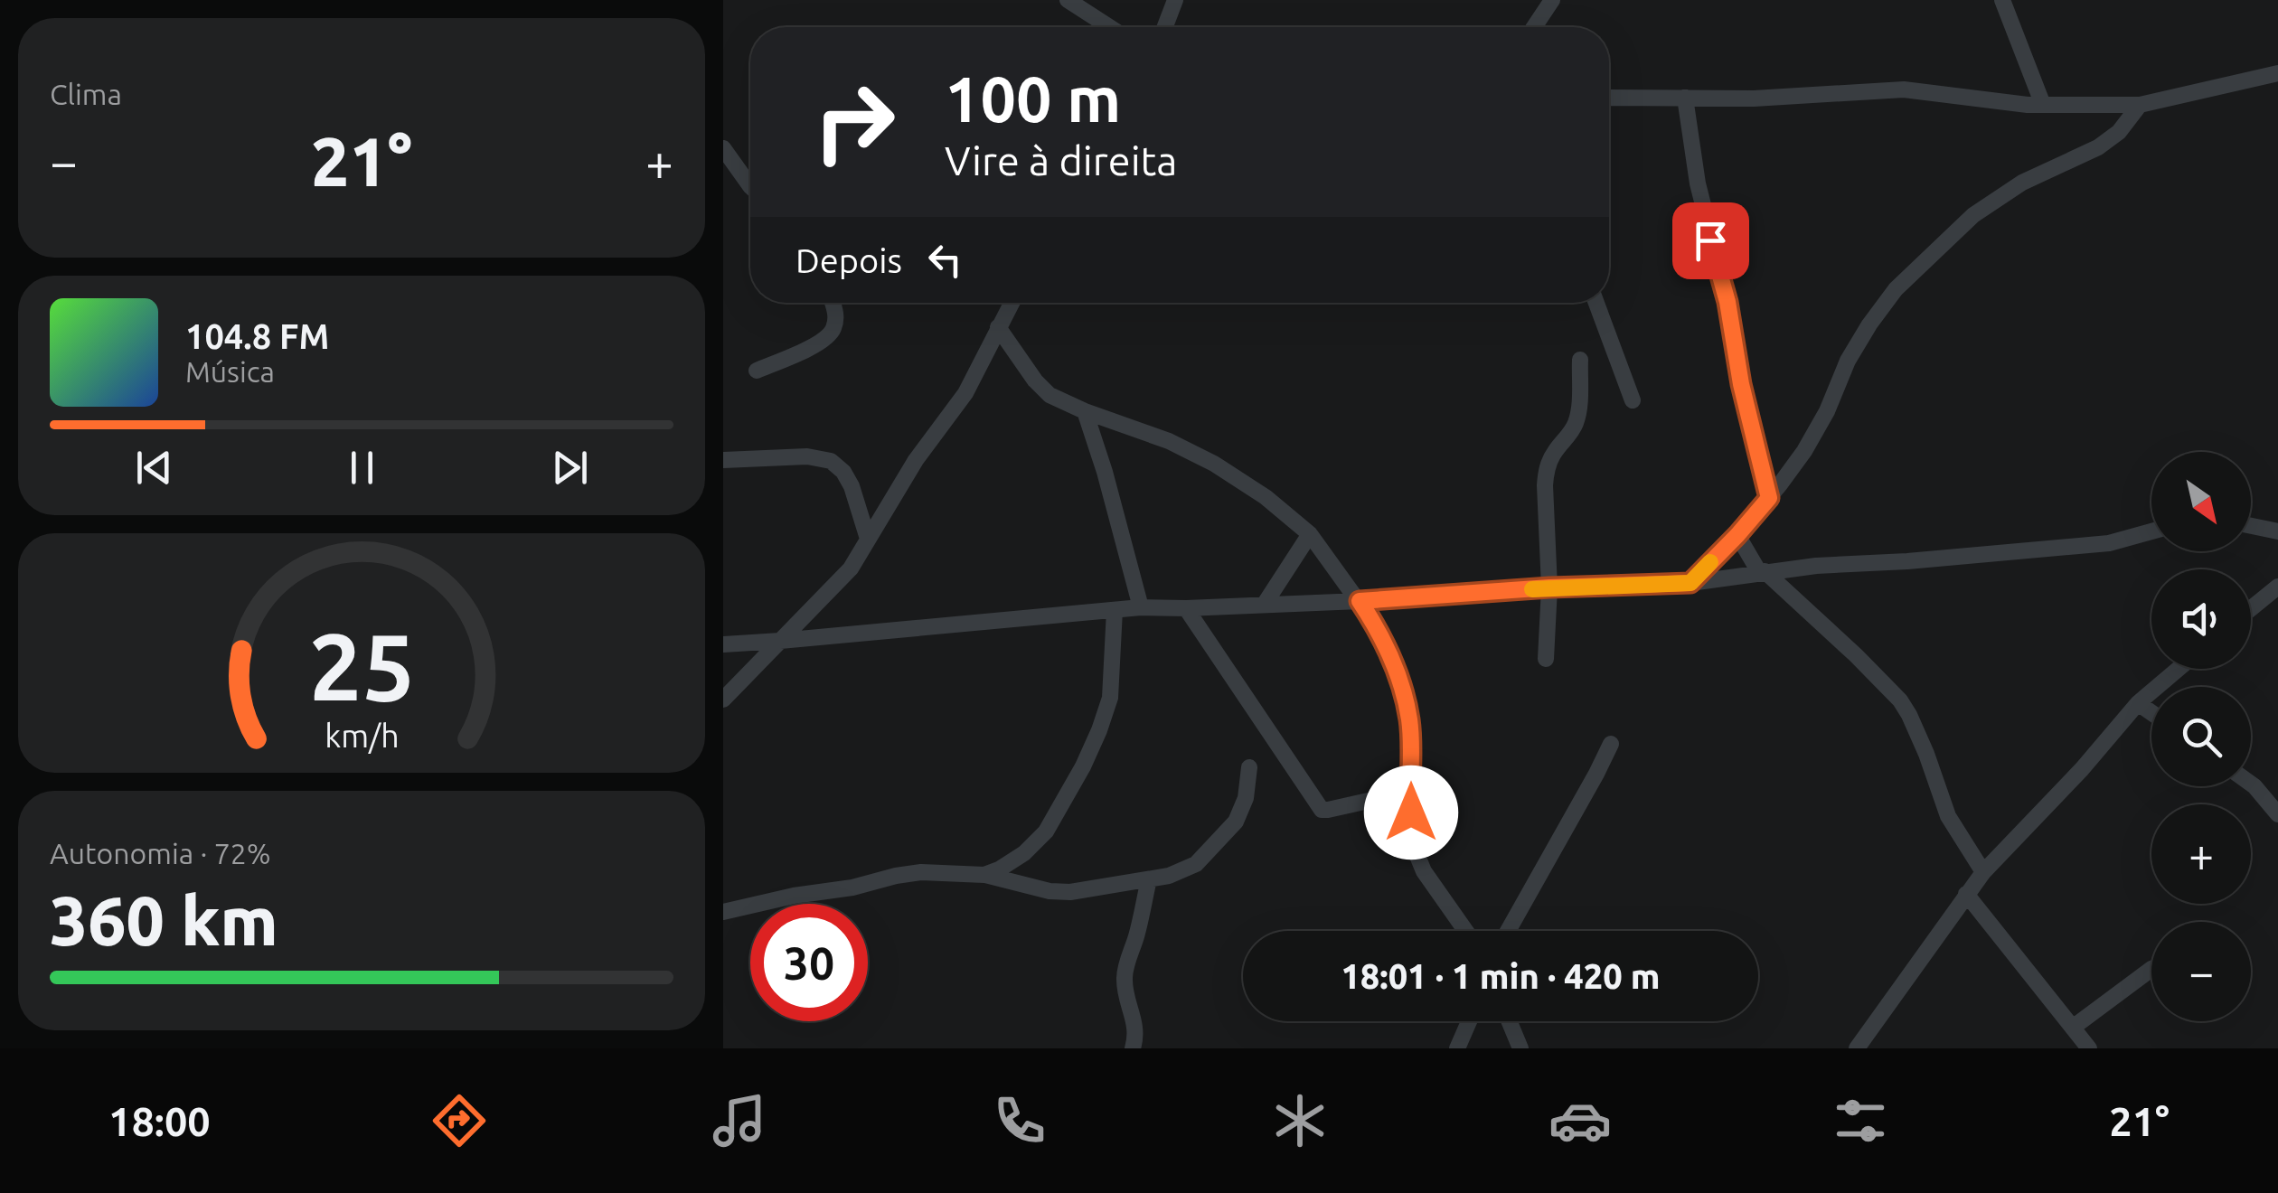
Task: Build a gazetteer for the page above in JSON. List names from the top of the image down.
{
  "north": "bottom right",
  "page": {
    "tile": [
      "Clima",
      ["Autonomia · 72%", "360 km"]
    ],
    "turn": ["100 m", "Vire à direita"],
    "heat": ["−", "21°", "+"],
    "then": "Depois",
    "song": ["104.8 FM", "Música"],
    "map_buttons": ["+", "−"],
    "limit": "30",
    "trip": "18:01 · 1 min · 420 m",
    "tabs": ["18:00", "21°"],
    "gauge": ["25", "km/h"]
  }
}
